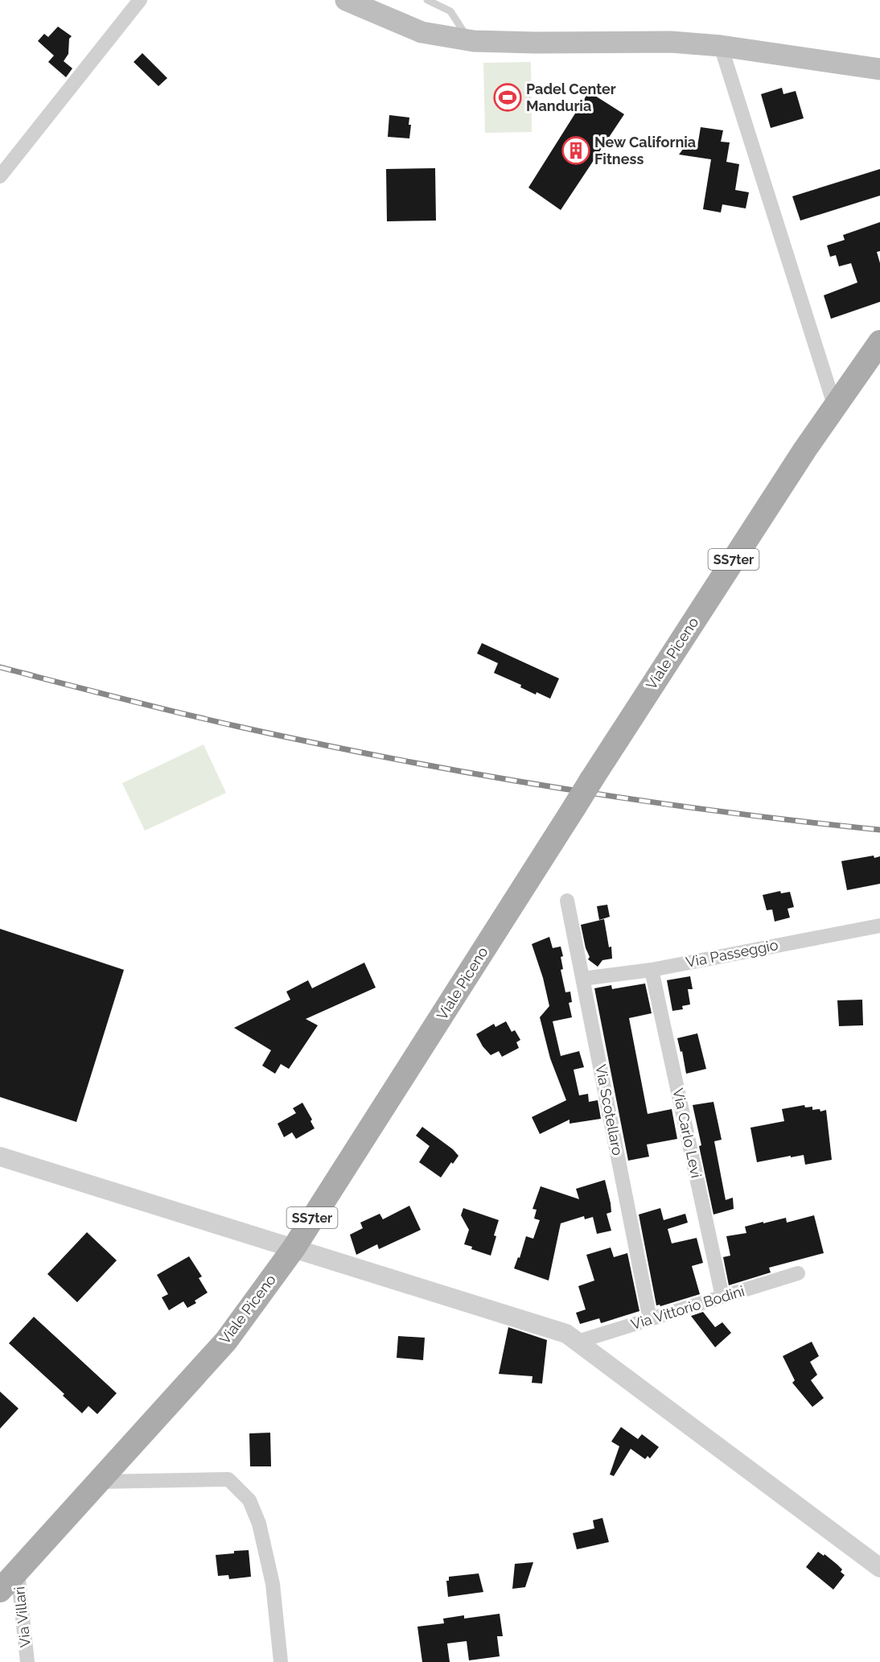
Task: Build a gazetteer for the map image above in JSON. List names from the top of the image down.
{
  "streets": {
    "main road": ["SS7ter", "Viale Piceno"],
    "street": [
      "Via Passeggio",
      "Via Scotellaro",
      "Via Carlo Levi",
      "Via Vittorio Bodini",
      "Via Villari"
    ]
  },
  "crossings": [
    ["Viale Piceno", "Via Villari"],
    ["Via Passeggio", "Via Scotellaro"],
    ["Via Passeggio", "Via Carlo Levi"],
    ["Via Scotellaro", "Via Vittorio Bodini"],
    ["Via Carlo Levi", "Via Vittorio Bodini"]
  ],
  "places": {
    "sports": ["Padel Center Manduria"],
    "building": ["New California Fitness"]
  }
}
